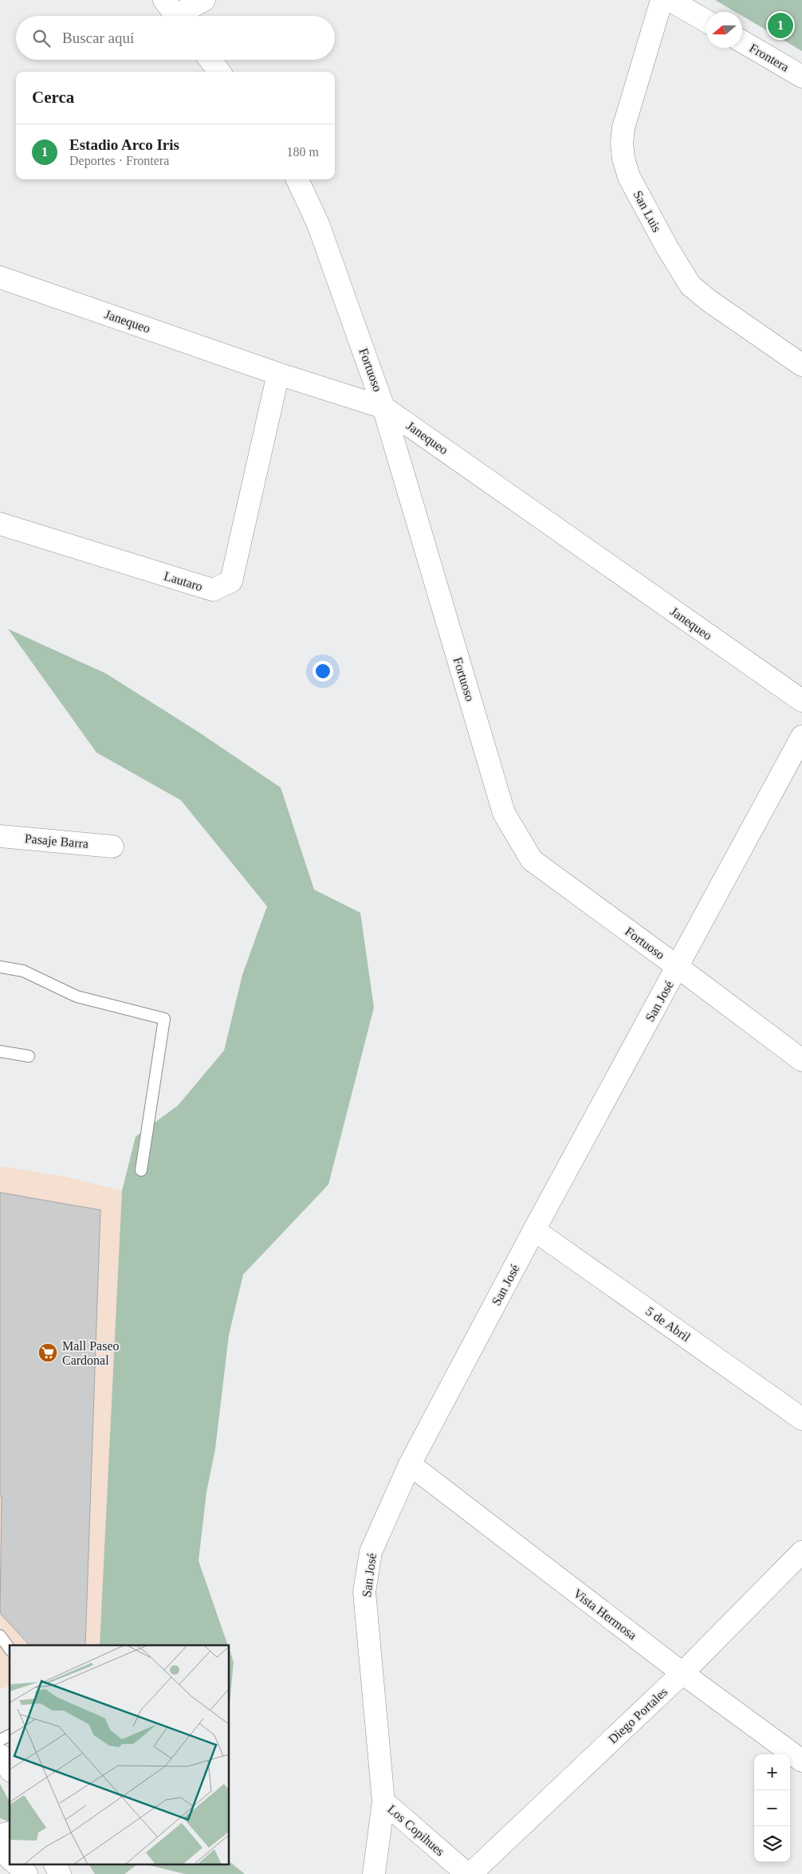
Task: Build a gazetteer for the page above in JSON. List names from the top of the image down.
{
  "streets": {
    "street": [
      "Frontera",
      "San Luis",
      "Janequeo",
      "Fortuoso",
      "Lautaro",
      "Pasaje Barra",
      "San José",
      "5 de Abril",
      "Vista Hermosa",
      "Diego Portales",
      "Los Copihues"
    ]
  },
  "crossings": [
    ["Janequeo", "Fortuoso"],
    ["Janequeo", "Lautaro"],
    ["Fortuoso", "San José"],
    ["San José", "5 de Abril"],
    ["San José", "Vista Hermosa"],
    ["San José", "Los Copihues"],
    ["Vista Hermosa", "Diego Portales"],
    ["Diego Portales", "Los Copihues"]
  ],
  "places": {
    "supermarket": ["Mall Paseo Cardonal"]
  },
  "north": "left",
  "page": {
    "pins": "1",
    "search": "Buscar aquí",
    "heading": "Cerca",
    "list": [
      {
        "mark": "1",
        "name": "Estadio Arco Iris",
        "note": "Deportes · Frontera",
        "value": "180 m"
      }
    ],
    "map_buttons": ["+", "−"]
  }
}
